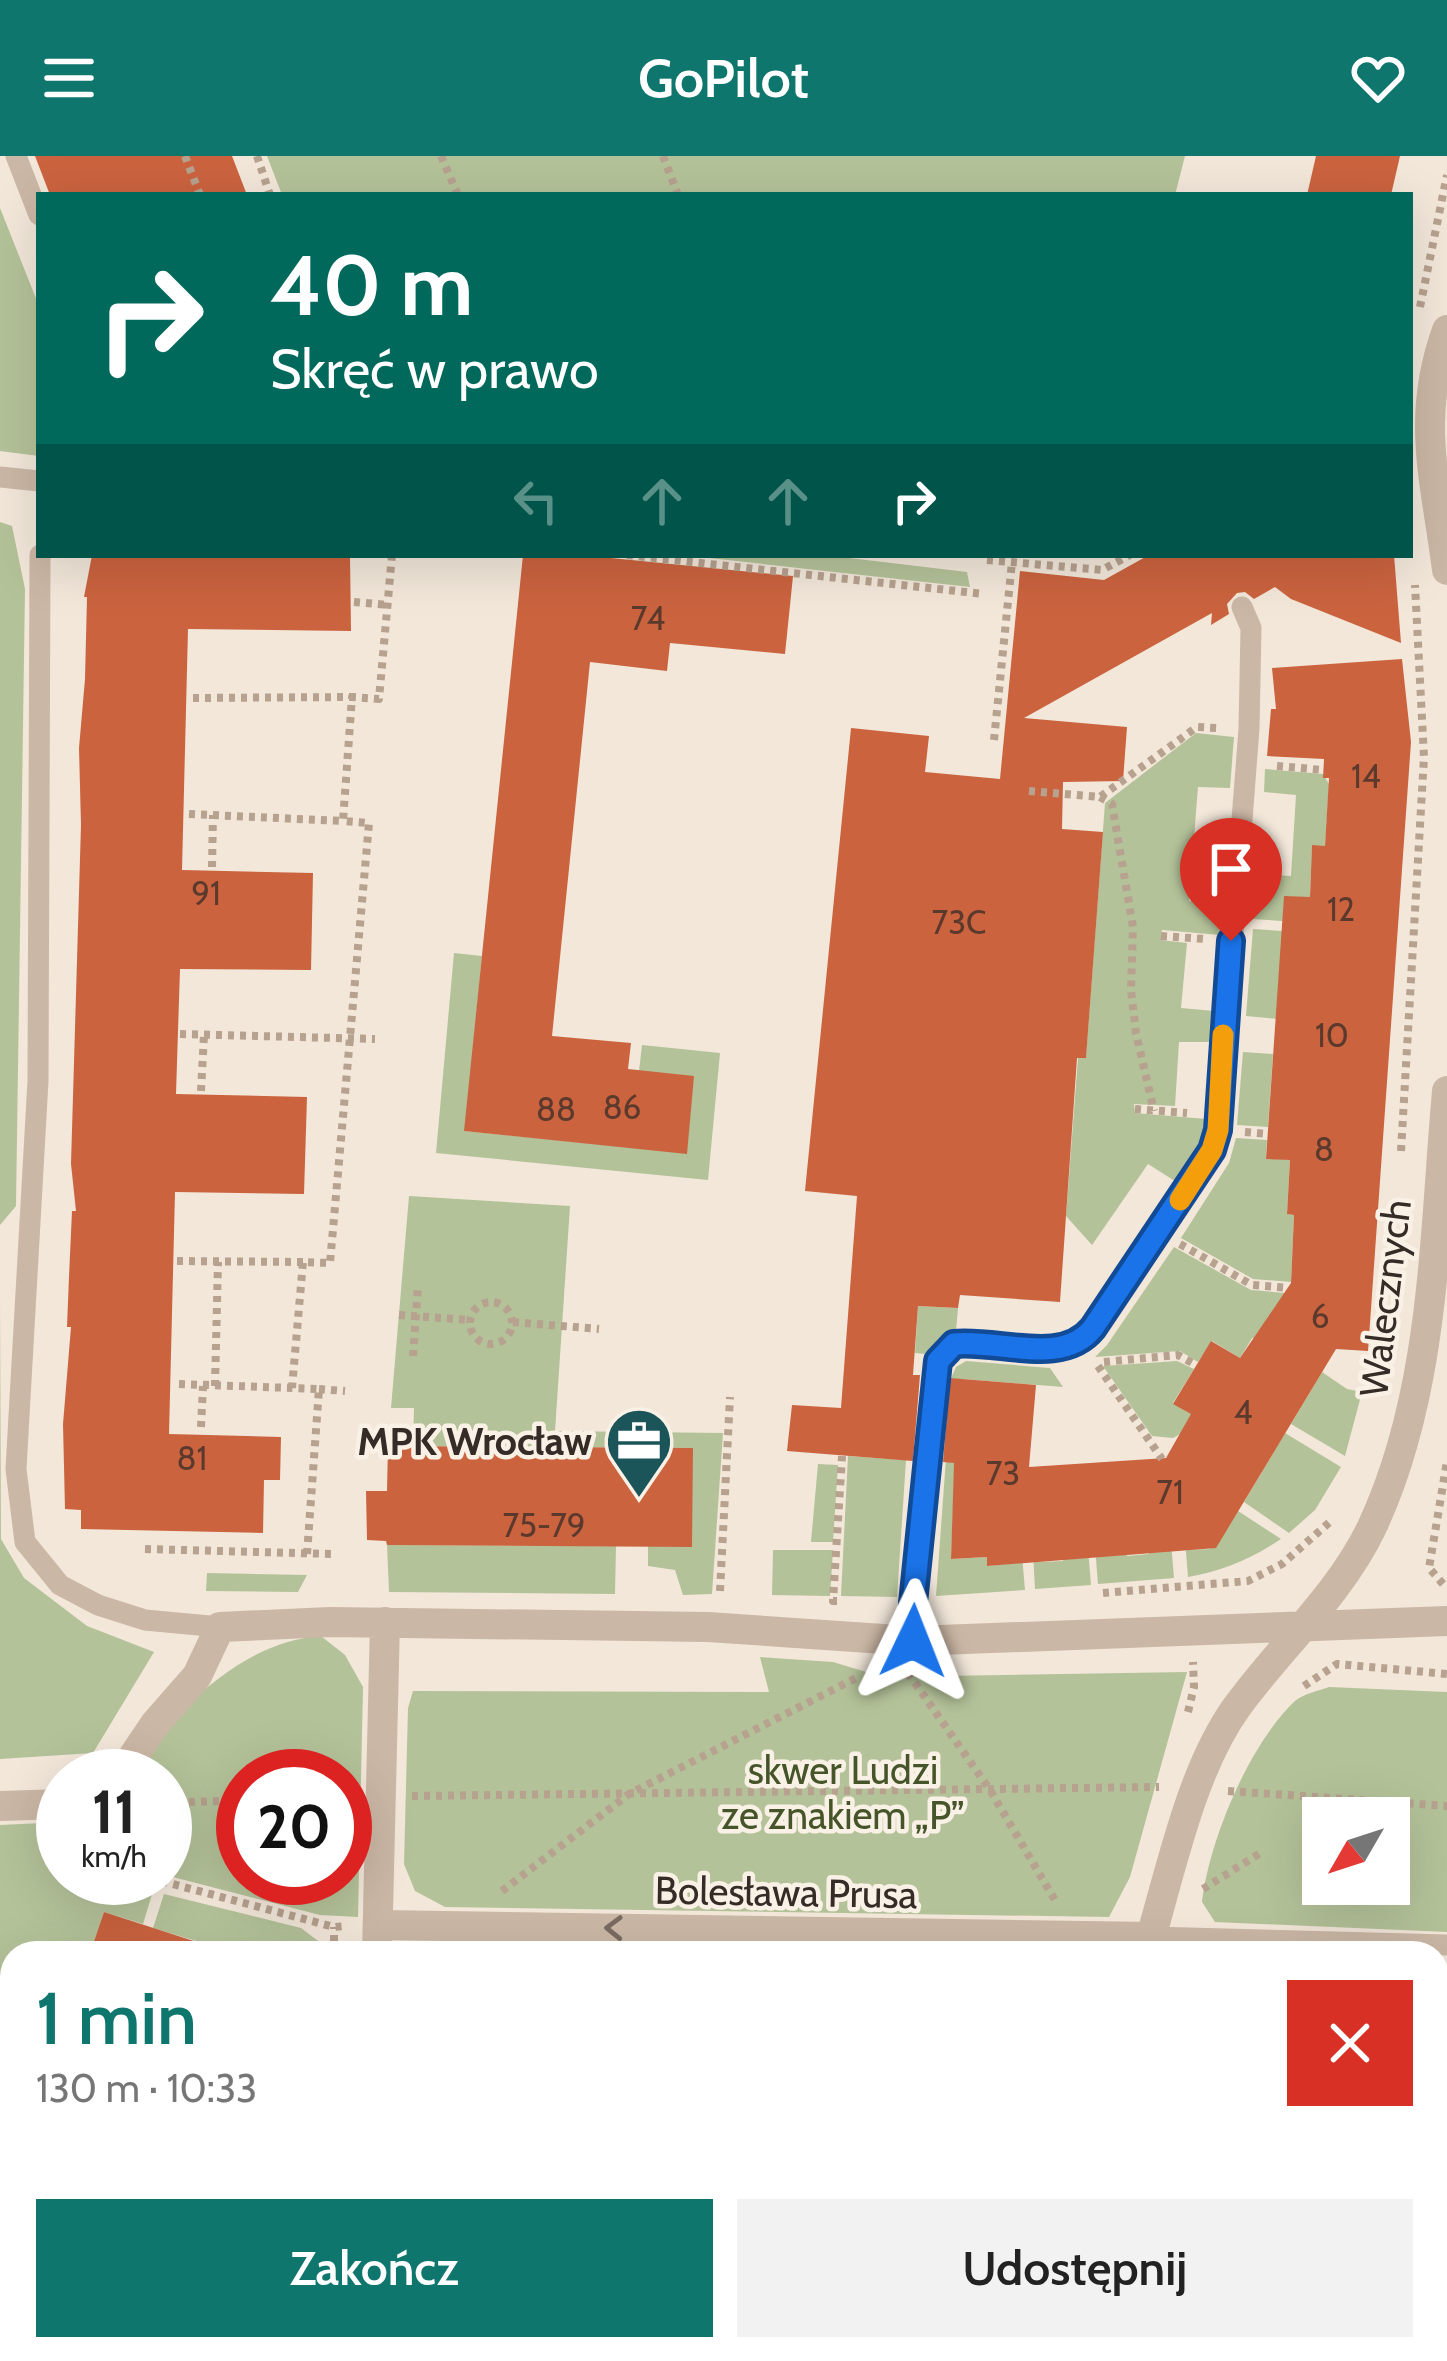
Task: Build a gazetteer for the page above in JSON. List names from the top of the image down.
{
  "streets": {
    "street": ["Walecznych", "Bolesława Prusa"]
  },
  "one_way": ["Bolesława Prusa"],
  "parks": ["skwer Ludzi ze znakiem „P”"],
  "places": {
    "office": ["MPK Wrocław"]
  },
  "house_numbers": [
    "74",
    "14",
    "91",
    "12",
    "73C",
    "10",
    "86",
    "88",
    "8",
    "6",
    "4",
    "81",
    "73",
    "71",
    "75-79"
  ],
  "north": "bottom left",
  "page": {
    "header": "GoPilot",
    "turn": ["40 m", "Skręć w prawo"],
    "speed": "11 km/h",
    "limit": "20",
    "heading": ["1 min", "130 m · 10:33"],
    "buttons": ["Zakończ", "Udostępnij"]
  }
}
